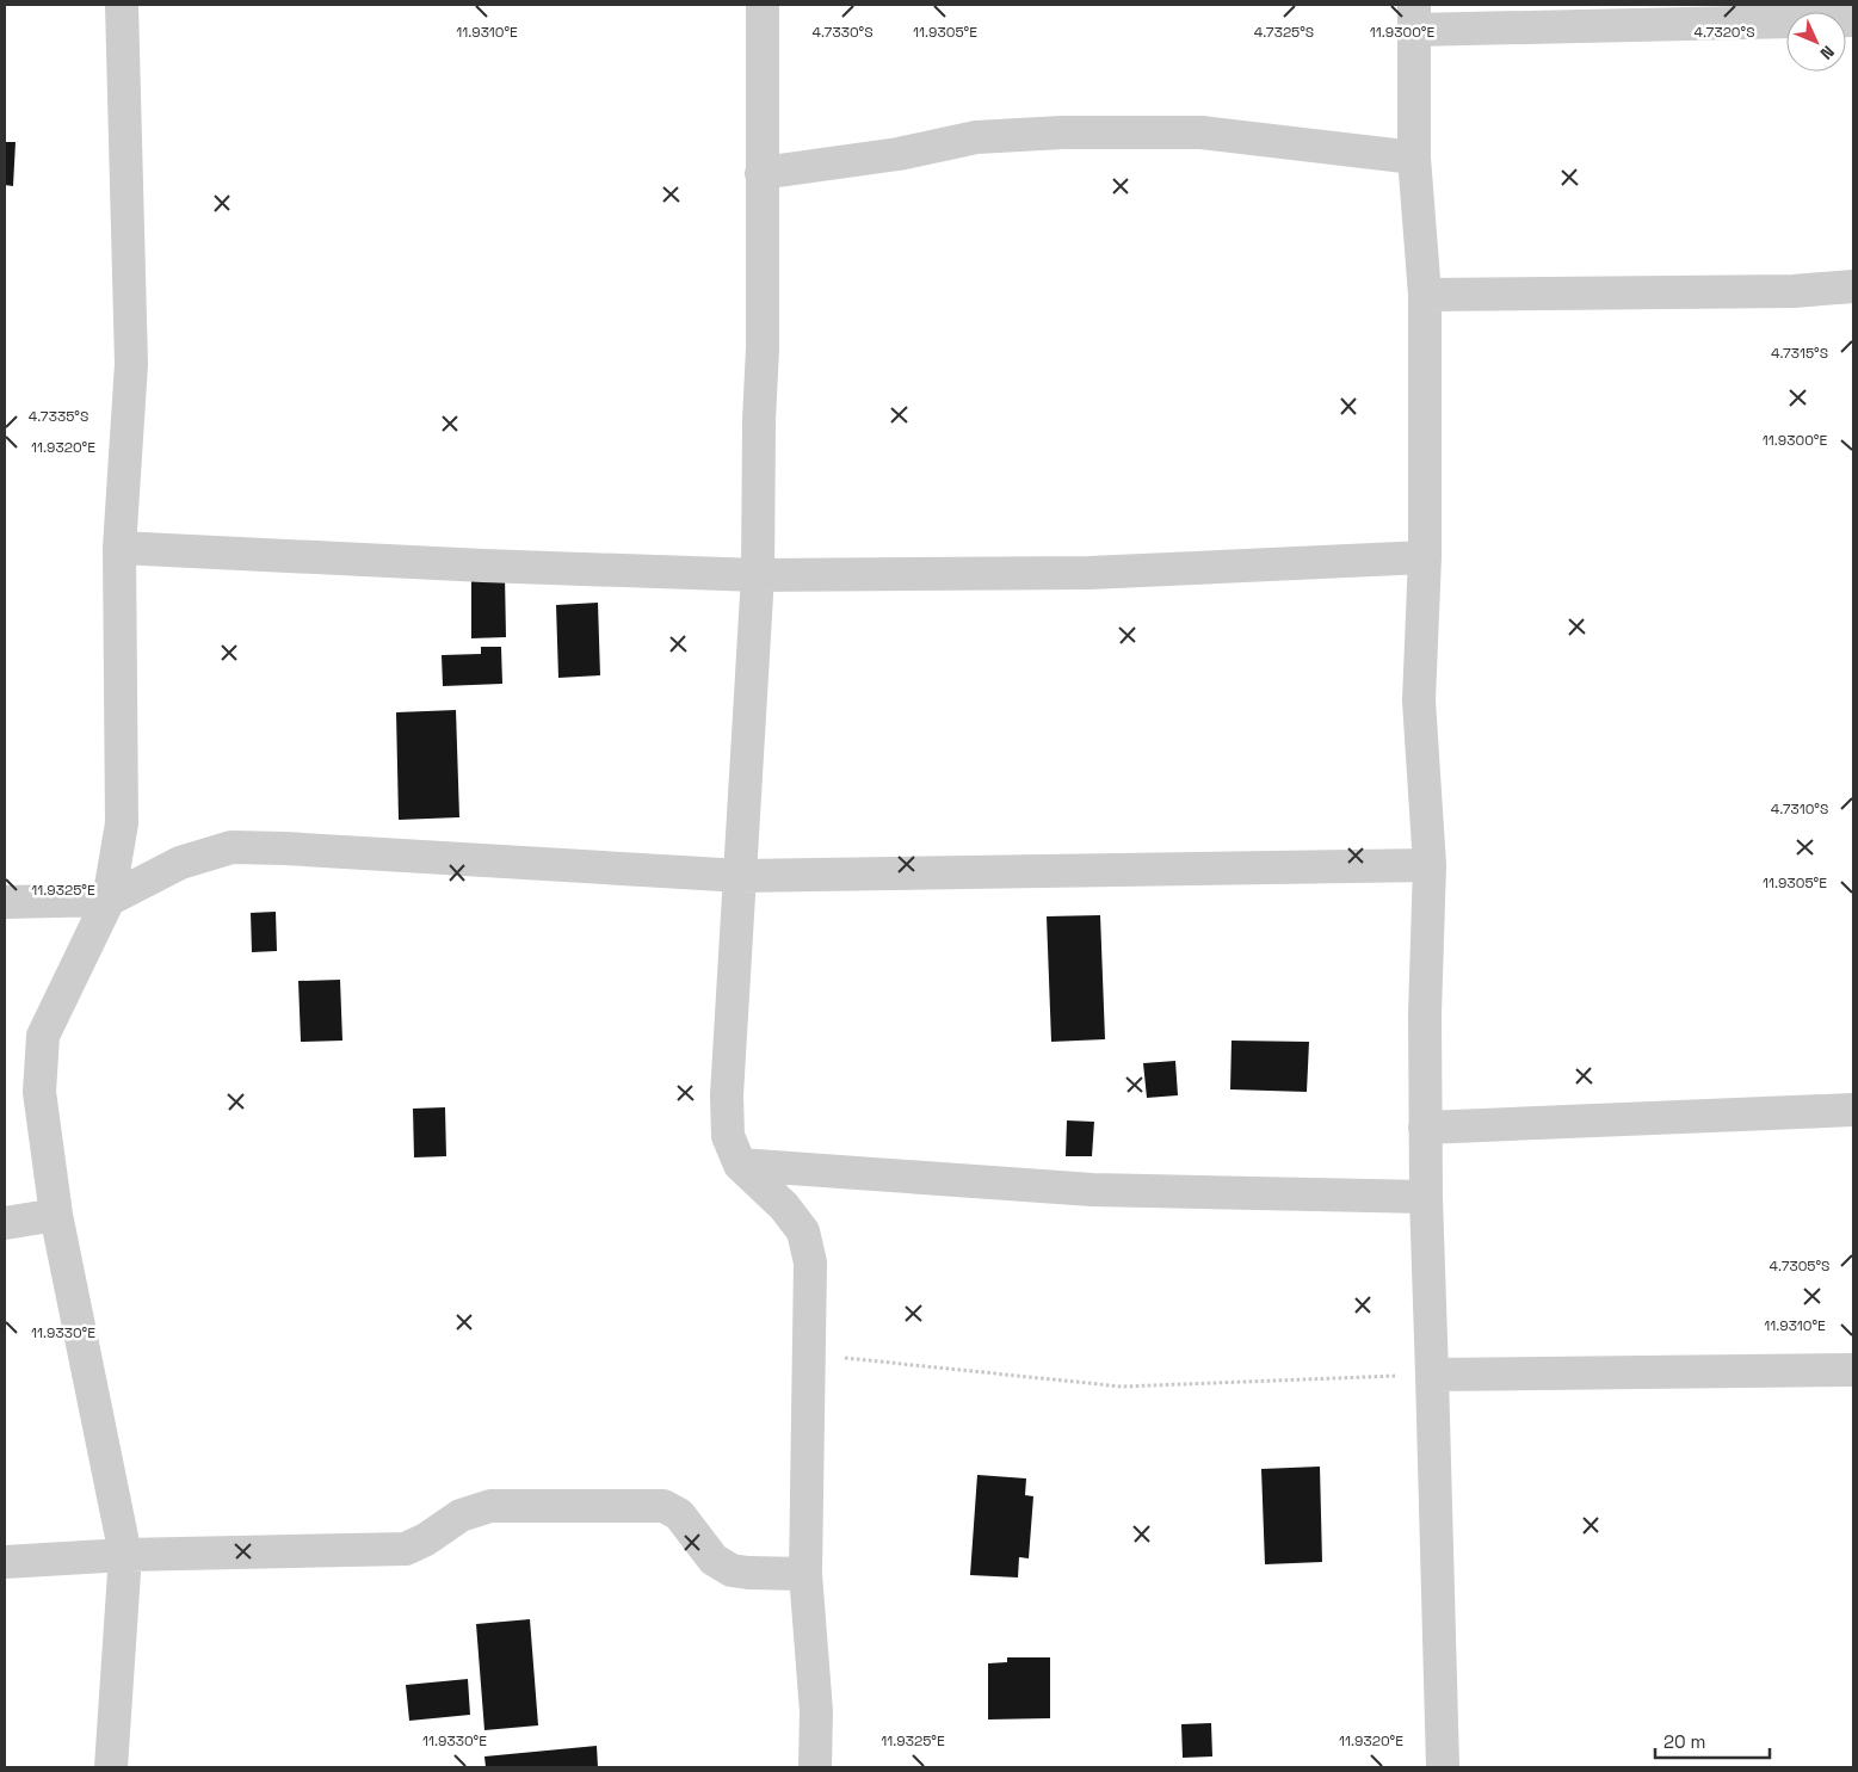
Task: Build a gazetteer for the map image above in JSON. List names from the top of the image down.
{
  "scale_bar": "20 m",
  "north": "bottom right",
  "coordinates": [
    "11.9310°E",
    "11.9305°E",
    "11.9300°E",
    "4.7330°S",
    "4.7325°S",
    "4.7320°S",
    "4.7315°S",
    "4.7335°S",
    "11.9320°E",
    "4.7310°S",
    "11.9325°E",
    "4.7305°S",
    "11.9330°E"
  ]
}
